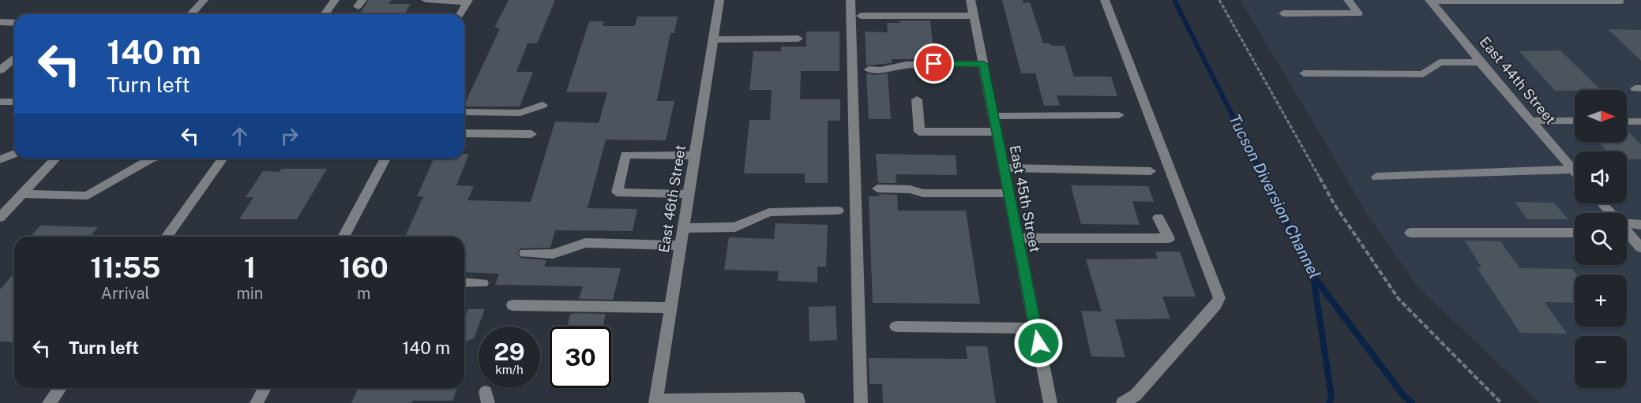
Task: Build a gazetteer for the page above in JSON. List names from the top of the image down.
{
  "streets": {
    "street": ["East 44th Street", "East 46th Street", "East 45th Street"]
  },
  "water": ["Tucson Diversion Channel"],
  "north": "right",
  "page": {
    "turn": ["140 m", "Turn left"],
    "map_buttons": ["+", "−"],
    "eta": [
      "11:55",
      "Arrival",
      "1",
      "min",
      "160",
      "m"
    ],
    "list": [
      {
        "name": "Turn left",
        "value": "140 m"
      }
    ],
    "speed": "29 km/h",
    "limit": "30"
  }
}
